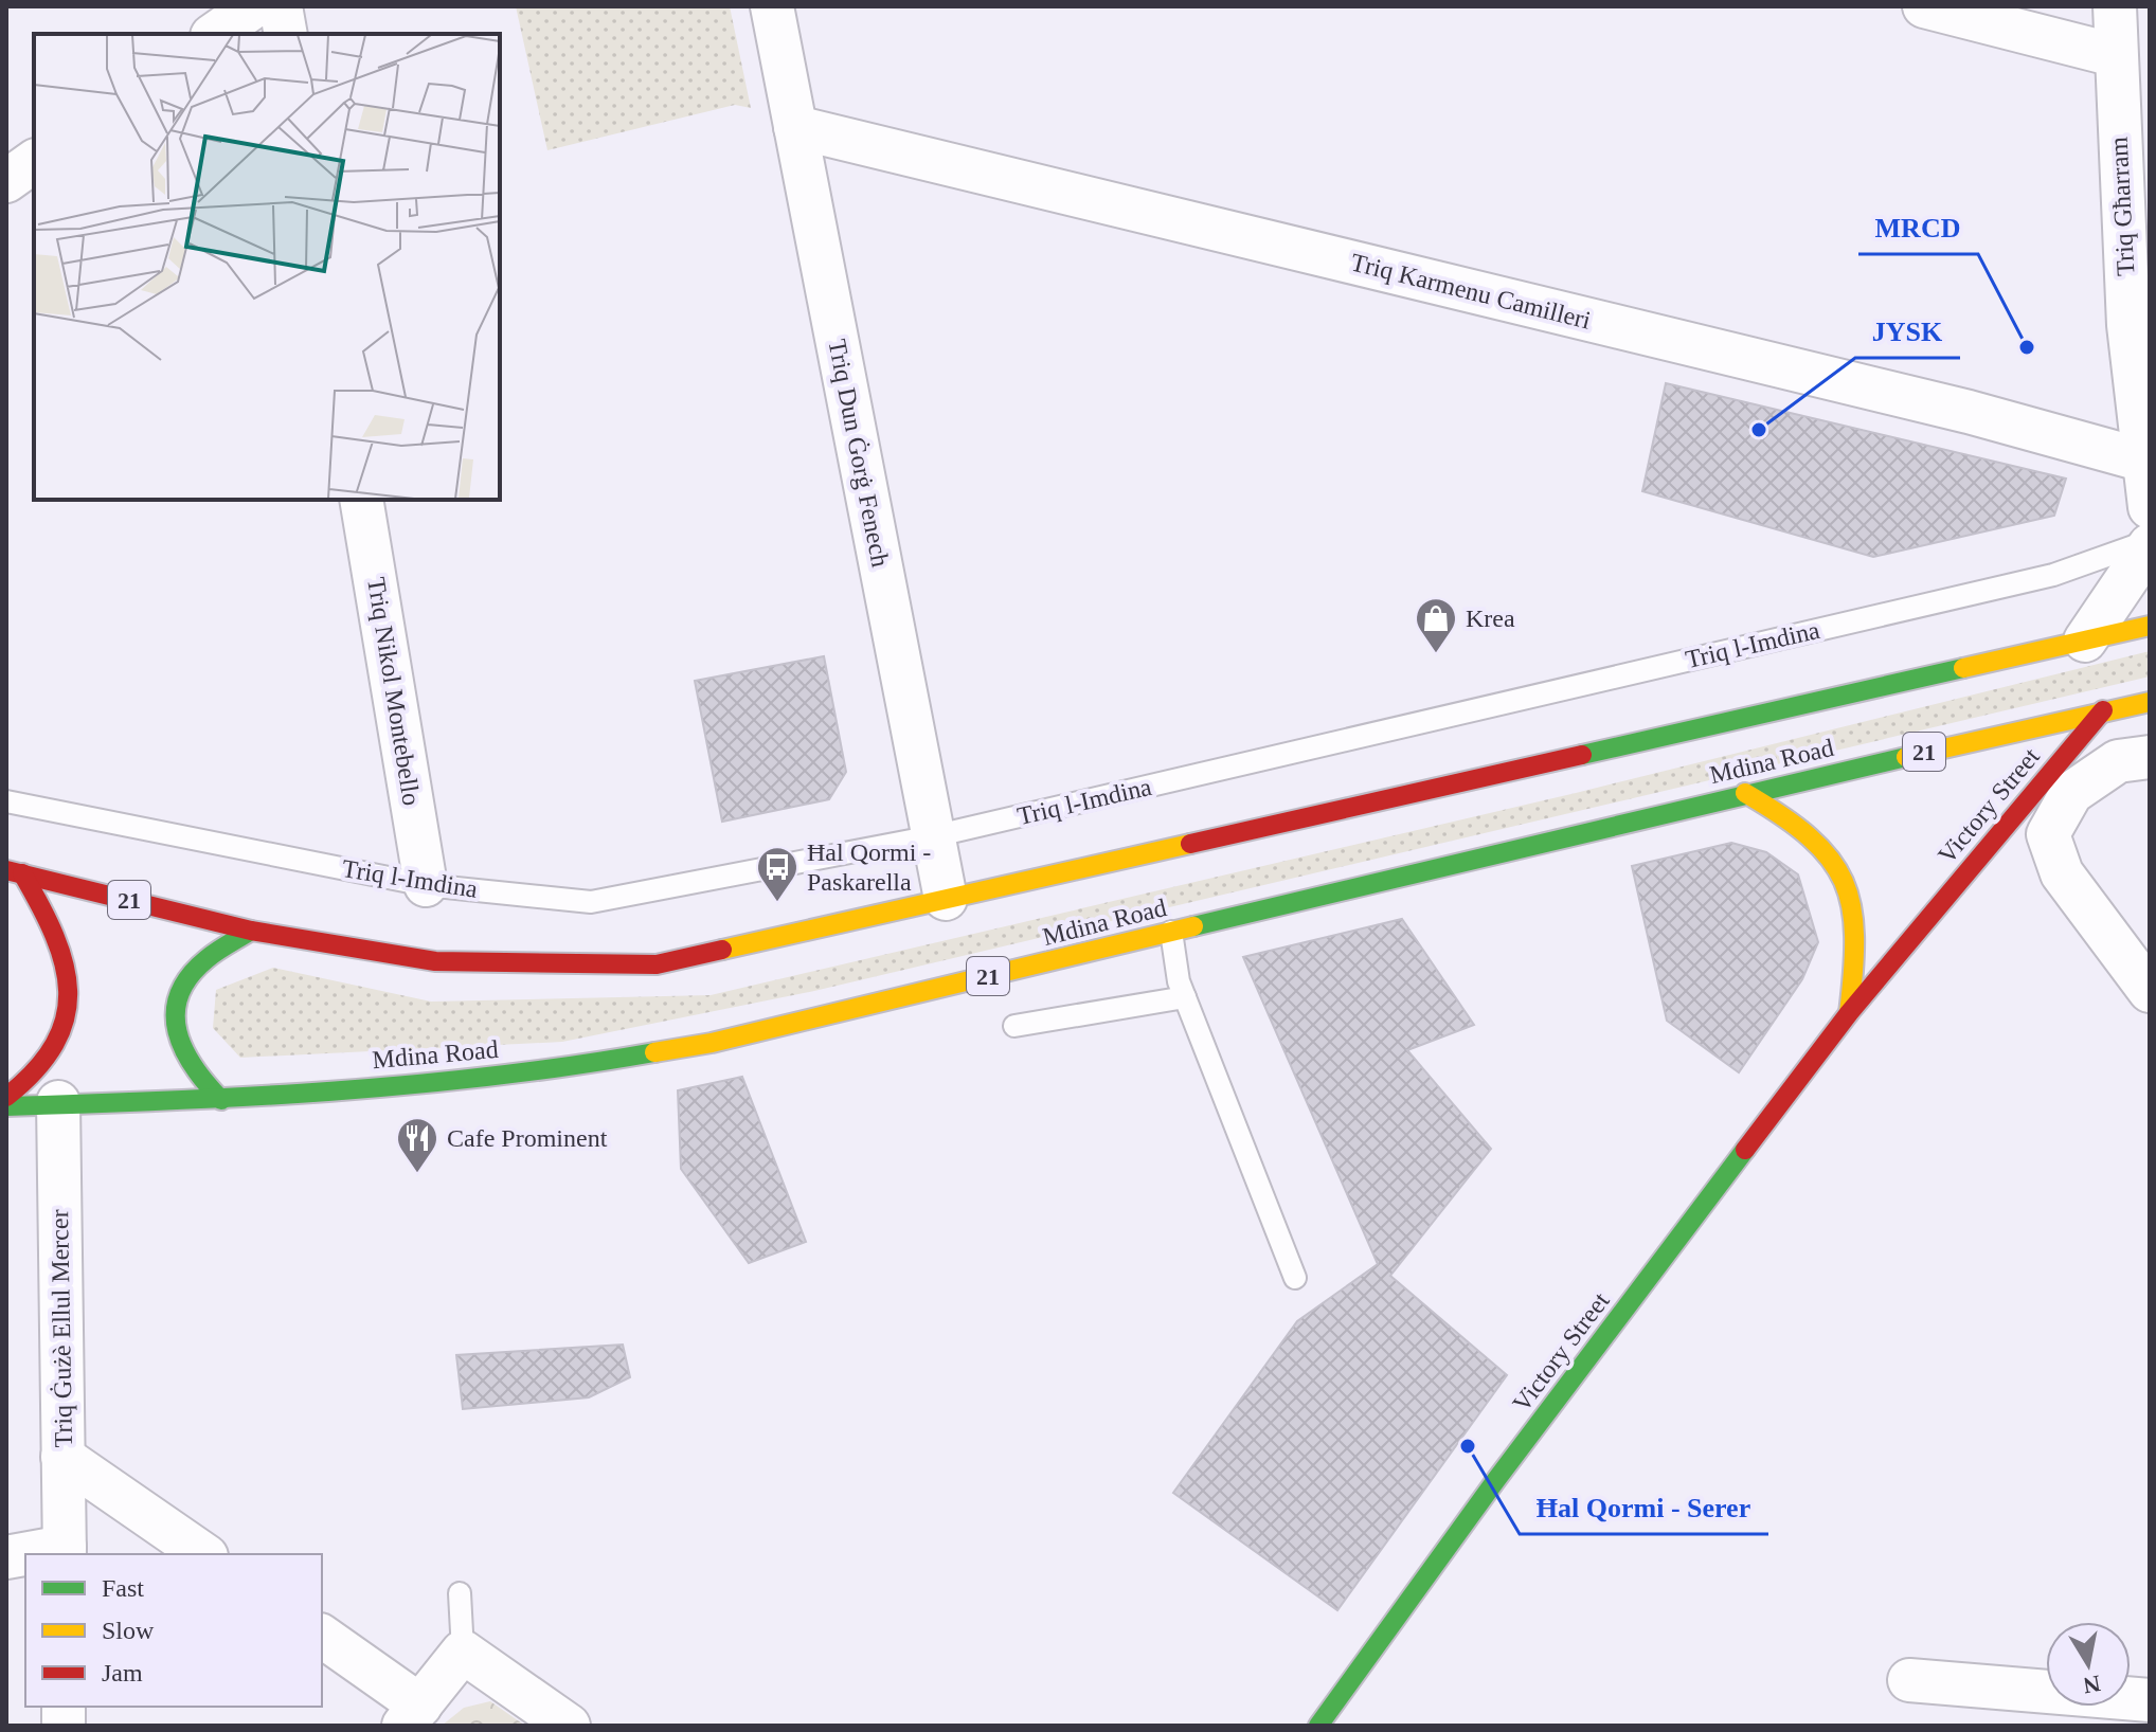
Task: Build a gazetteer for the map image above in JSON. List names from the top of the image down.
{
  "streets": {
    "main road": ["21", "Mdina Road", "Victory Street"],
    "street": [
      "Triq Għarram",
      "Triq Karmenu Camilleri",
      "Triq Dun Ġorġ Fenech",
      "Triq Nikol Montebello",
      "Triq Ġużè Ellul Mercer"
    ],
    "lane": ["Triq l-Imdina"]
  },
  "crossings": [
    ["Triq Għarram", "Triq Karmenu Camilleri"],
    ["Triq Karmenu Camilleri", "Triq Dun Ġorġ Fenech"],
    ["Triq Dun Ġorġ Fenech", "Triq l-Imdina"],
    ["Triq Dun Ġorġ Fenech", "Mdina Road"],
    ["Triq l-Imdina", "Triq Nikol Montebello"],
    ["21", "Mdina Road"],
    ["Mdina Road", "Victory Street"],
    ["Mdina Road", "Triq Ġużè Ellul Mercer"]
  ],
  "places": {
    "other": ["MRCD", "JYSK", "Ħal Qormi - Serer"],
    "shop": ["Krea"],
    "bus stop": ["Ħal Qormi - Paskarella"],
    "restaurant": ["Cafe Prominent"]
  },
  "legend": ["Fast", "Slow", "Jam"],
  "north": "bottom"
}
